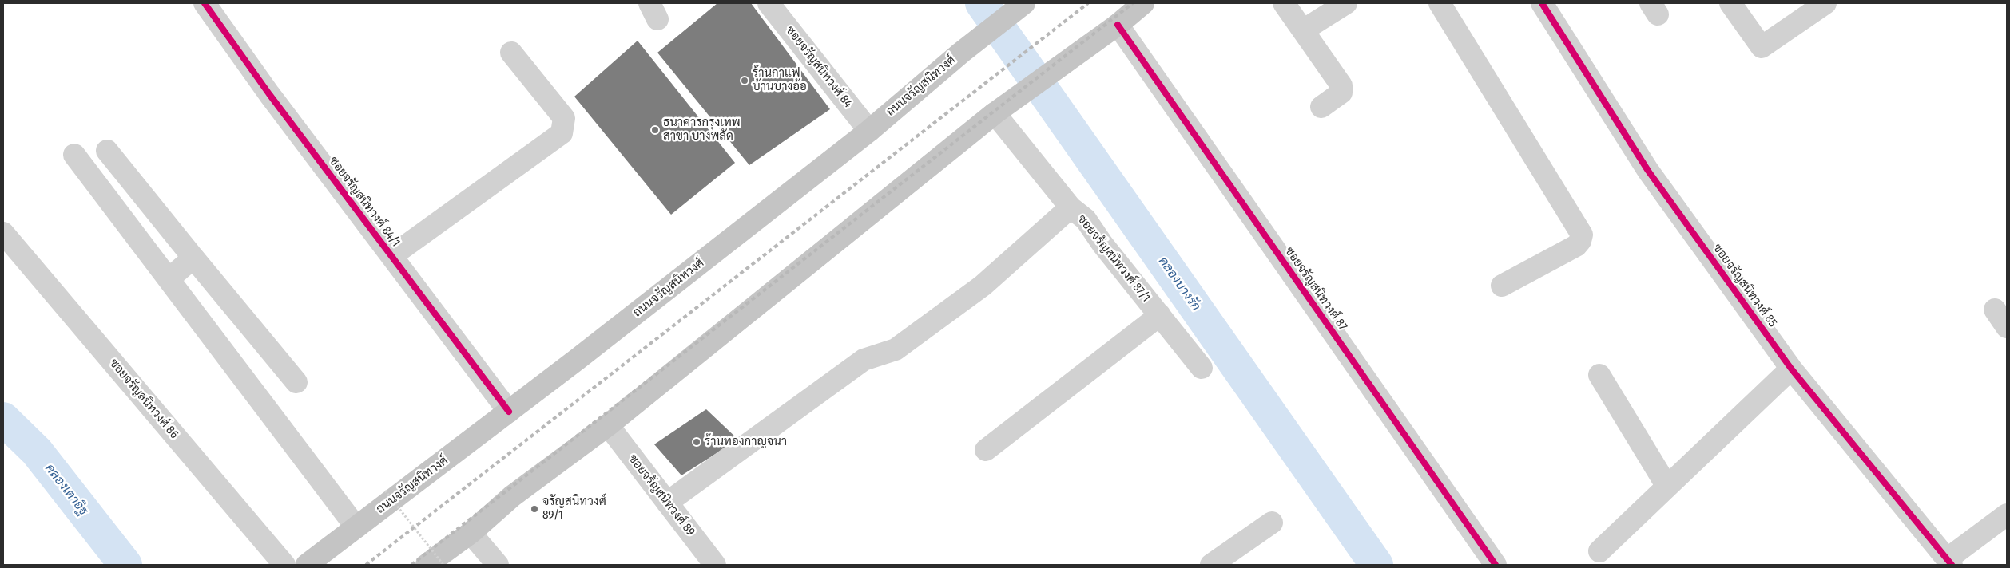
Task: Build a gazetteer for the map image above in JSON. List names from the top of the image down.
{
  "streets": {
    "main road": ["ถนนจรัญสนิทวงศ์"],
    "street": [
      "ซอยจรัญสนิทวงศ์ 84",
      "ซอยจรัญสนิทวงศ์ 84/1",
      "ซอยจรัญสนิทวงศ์ 87/1",
      "ซอยจรัญสนิทวงศ์ 85",
      "ซอยจรัญสนิทวงศ์ 87",
      "ซอยจรัญสนิทวงศ์ 86",
      "ซอยจรัญสนิทวงศ์ 89"
    ]
  },
  "crossings": [
    ["ซอยจรัญสนิทวงศ์ 84", "ถนนจรัญสนิทวงศ์"],
    ["ถนนจรัญสนิทวงศ์", "ซอยจรัญสนิทวงศ์ 84/1"]
  ],
  "water": ["คลองบางรัก", "คลองเตาอิฐ"],
  "places": [
    "ร้านกาแฟ บ้านบางอ้อ",
    "ธนาคารกรุงเทพ สาขา บางพลัด",
    "ร้านทองกาญจนา",
    "จรัญสนิทวงศ์ 89/1"
  ]
}
